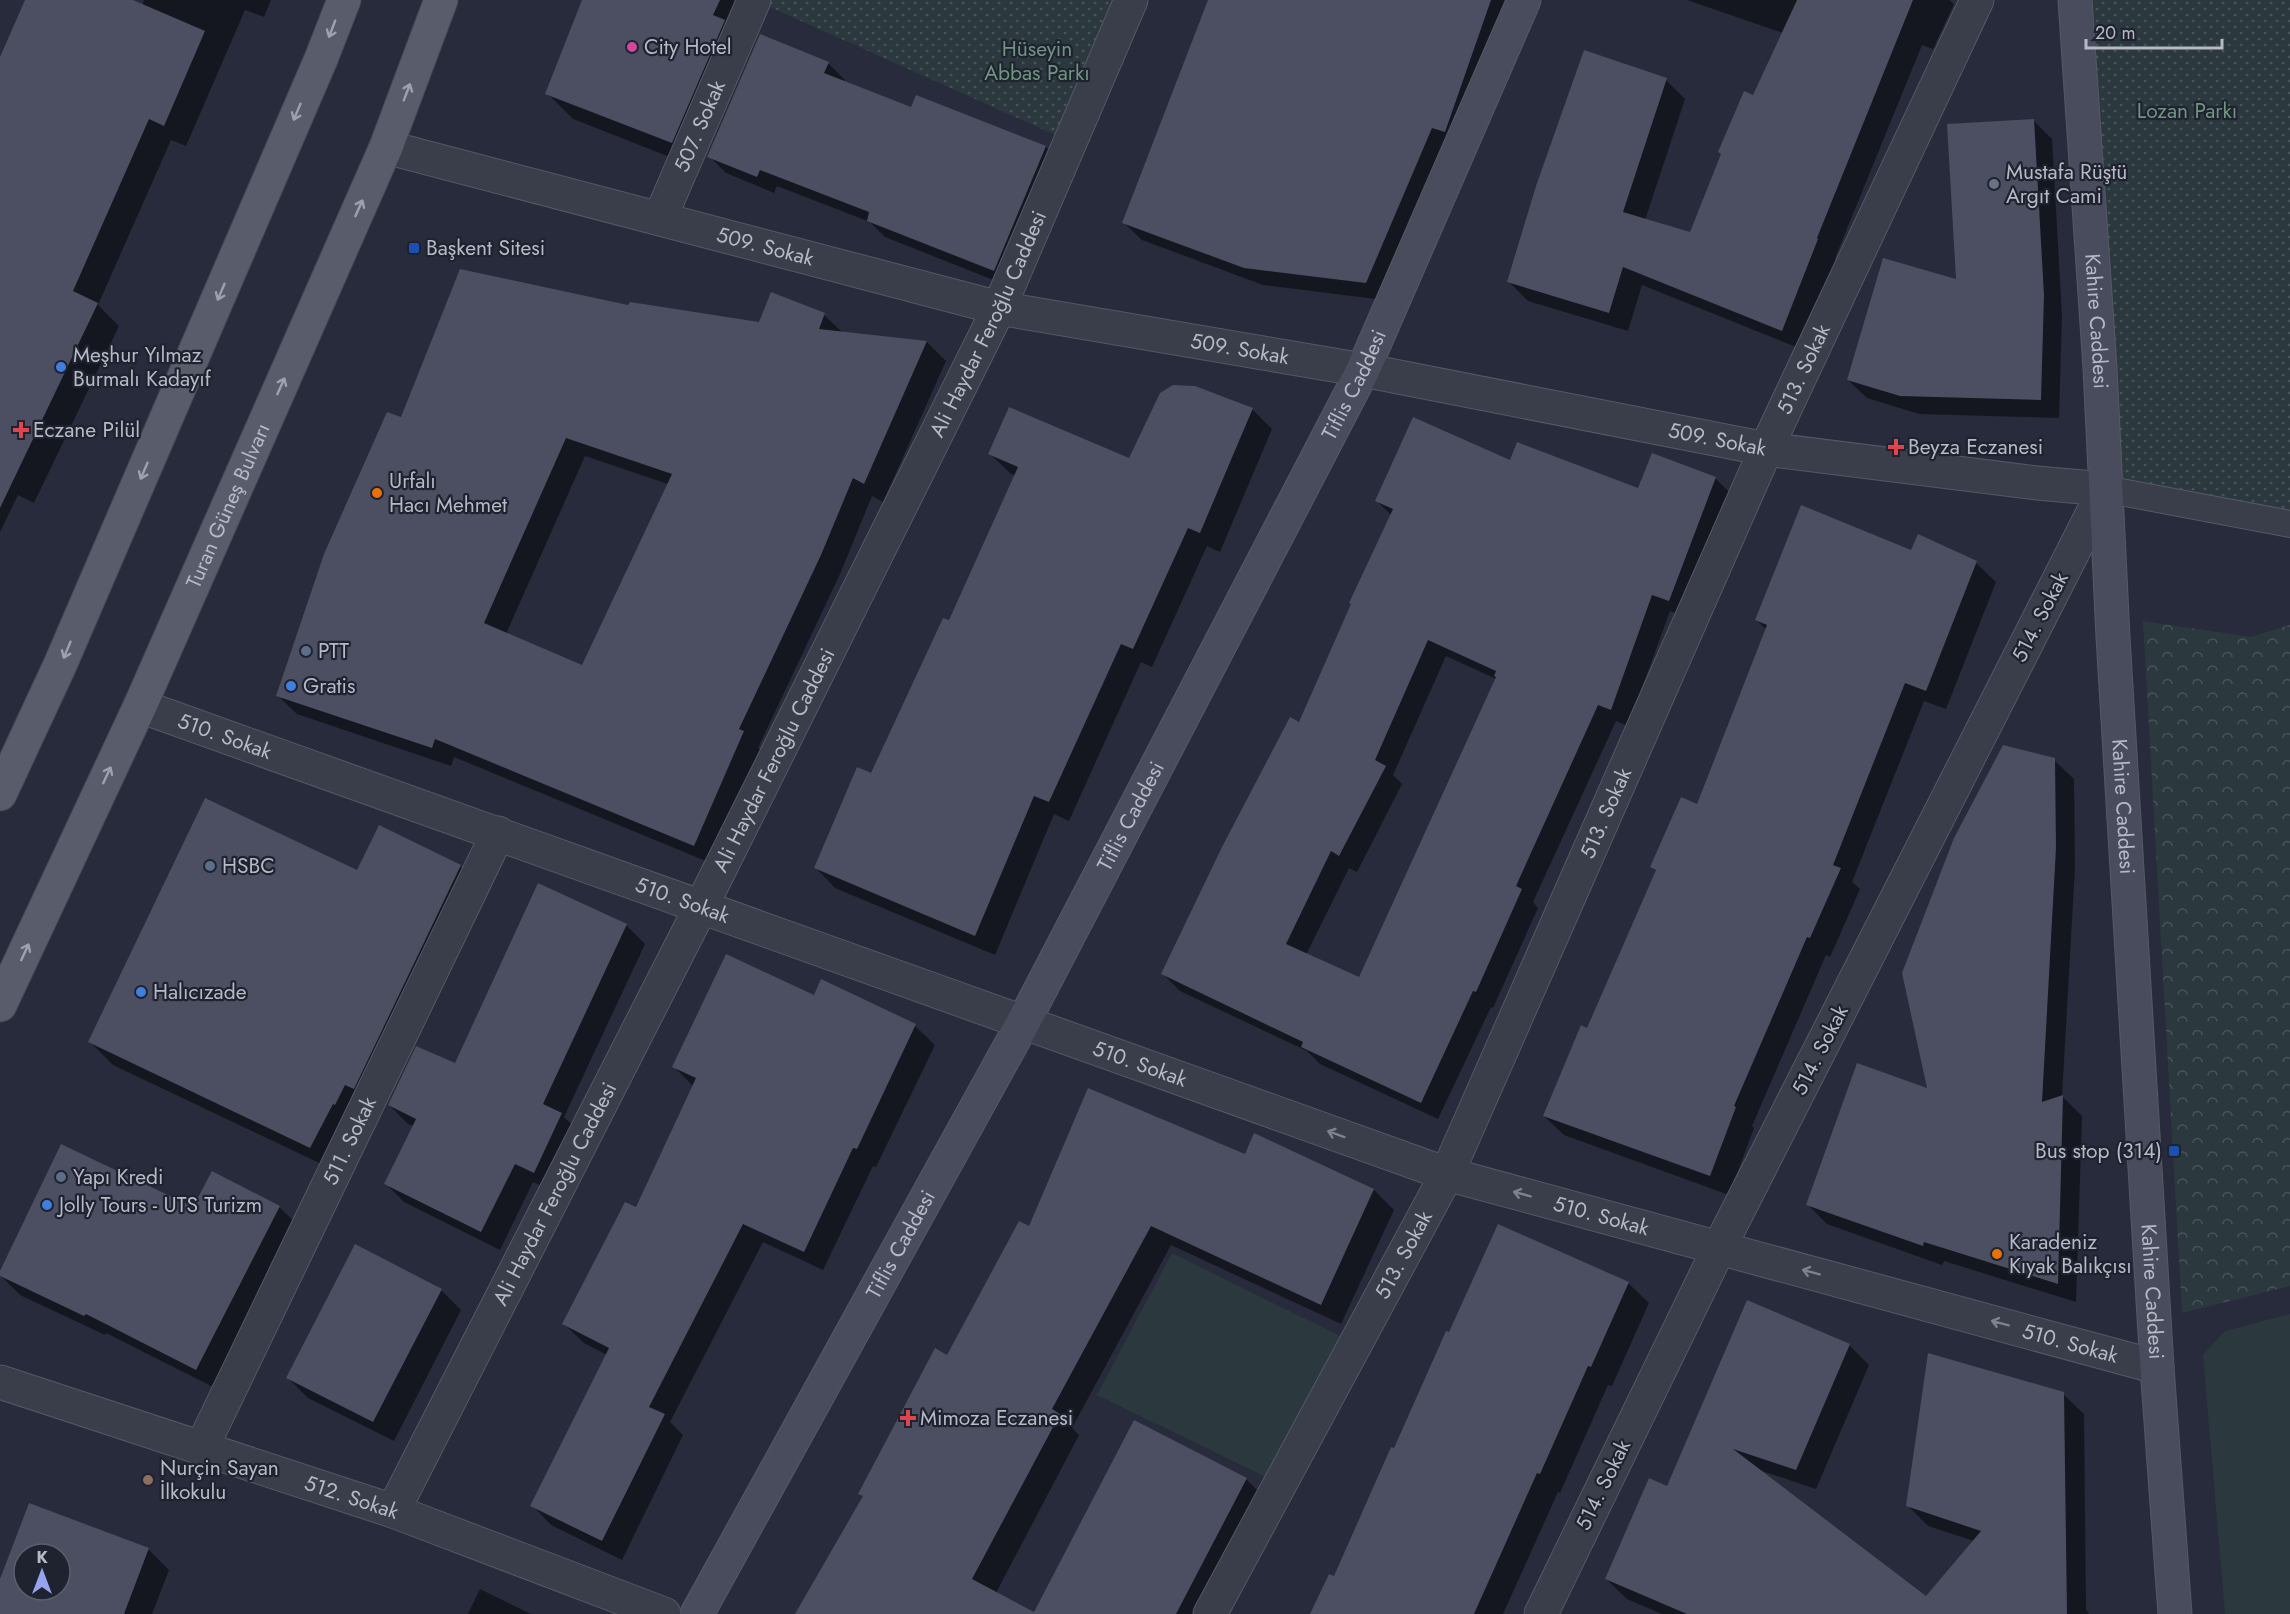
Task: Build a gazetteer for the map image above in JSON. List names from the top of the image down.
{
  "streets": {
    "main road": ["Turan Güneş Bulvarı"],
    "street": [
      "507. Sokak",
      "509. Sokak",
      "Kahire Caddesi",
      "Ali Haydar Feroğlu Caddesi",
      "513. Sokak",
      "Tiflis Caddesi",
      "514. Sokak",
      "510. Sokak",
      "511. Sokak",
      "512. Sokak"
    ]
  },
  "crossings": [
    ["507. Sokak", "509. Sokak"],
    ["509. Sokak", "Kahire Caddesi"],
    ["509. Sokak", "Ali Haydar Feroğlu Caddesi"],
    ["509. Sokak", "513. Sokak"],
    ["509. Sokak", "Tiflis Caddesi"],
    ["509. Sokak", "Turan Güneş Bulvarı"],
    ["509. Sokak", "514. Sokak"],
    ["Kahire Caddesi", "514. Sokak"],
    ["Kahire Caddesi", "510. Sokak"],
    ["Ali Haydar Feroğlu Caddesi", "510. Sokak"],
    ["Ali Haydar Feroğlu Caddesi", "512. Sokak"],
    ["513. Sokak", "510. Sokak"],
    ["Tiflis Caddesi", "510. Sokak"],
    ["Turan Güneş Bulvarı", "510. Sokak"],
    ["514. Sokak", "510. Sokak"],
    ["510. Sokak", "511. Sokak"],
    ["511. Sokak", "512. Sokak"]
  ],
  "one_way": ["510. Sokak"],
  "parks": ["Hüseyin Abbas Parkı", "Lozan Parkı"],
  "places": {
    "other": [
      "City Hotel",
      "Mustafa Rüştü Argıt Cami",
      "Meşhur Yılmaz Burmalı Kadayıf",
      "Urfalı Hacı Mehmet",
      "PTT",
      "Gratis",
      "HSBC",
      "Halıcızade",
      "Yapı Kredi",
      "Jolly Tours - UTS Turizm",
      "Karadeniz Kıyak Balıkçısı",
      "Nurçin Sayan İlkokulu"
    ],
    "transit": ["Başkent Sitesi", "Bus stop (314)"],
    "health": ["Eczane Pilül", "Beyza Eczanesi", "Mimoza Eczanesi"]
  },
  "scale_bar": "20 m",
  "north": "top"
}
